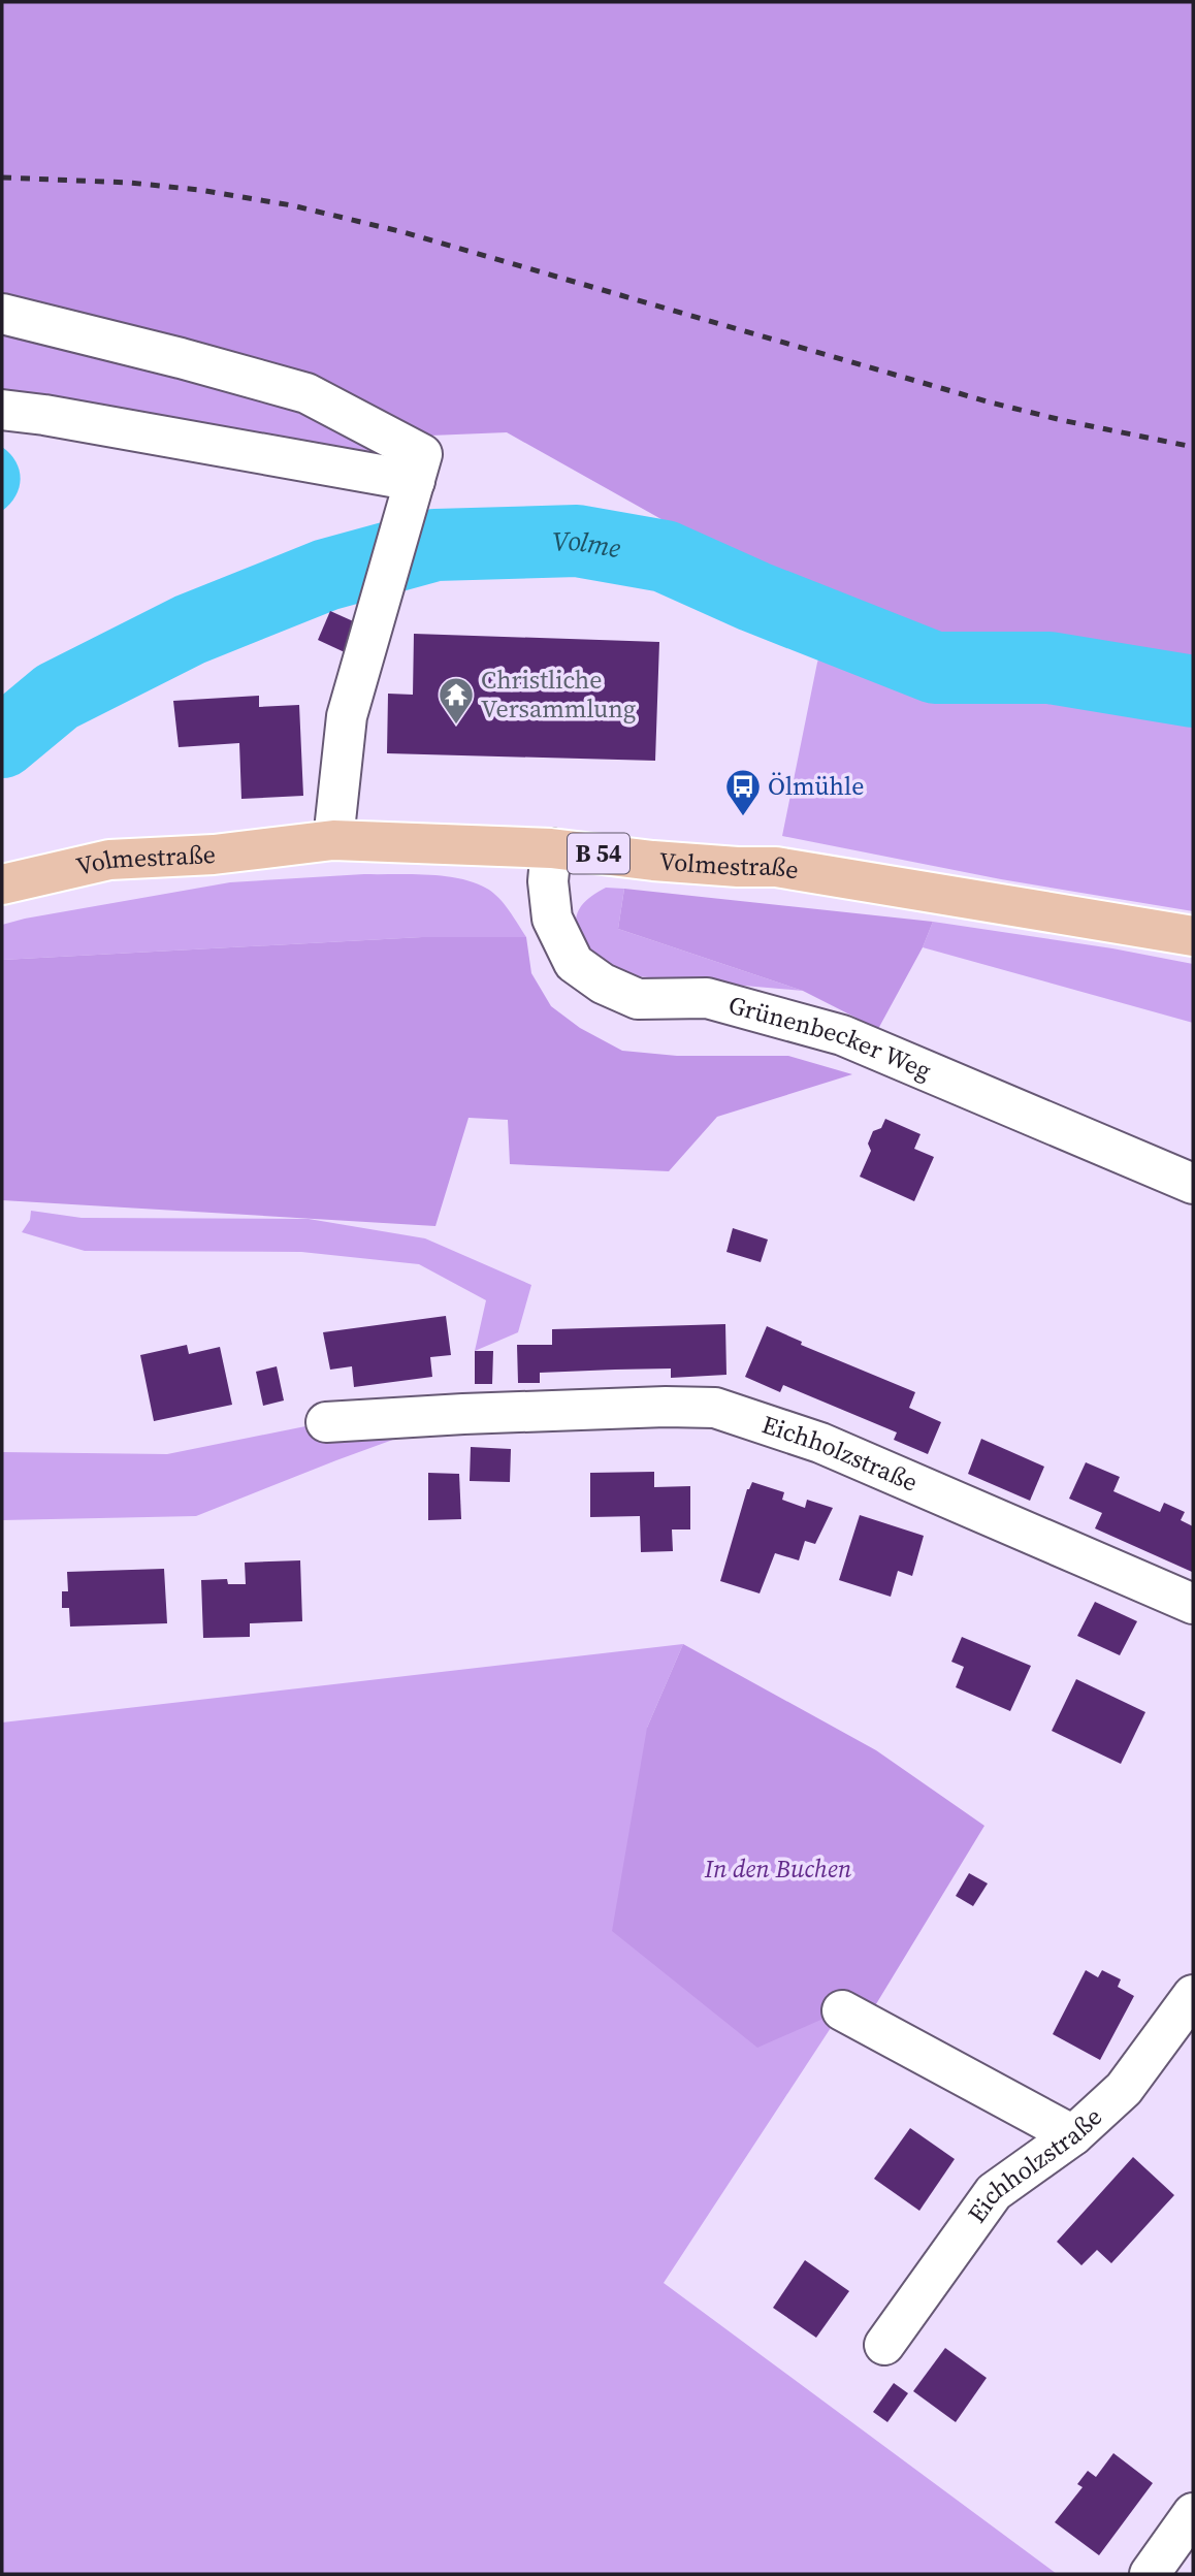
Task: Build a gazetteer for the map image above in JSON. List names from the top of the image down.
{
  "streets": {
    "main road": ["B 54", "Volmestraße"],
    "street": ["Grünenbecker Weg", "Eichholzstraße"]
  },
  "crossings": [
    ["Volmestraße", "Grünenbecker Weg"]
  ],
  "water": ["Volme"],
  "parks": ["In den Buchen"],
  "places": {
    "temple": ["Christliche Versammlung"],
    "bus stop": ["Ölmühle"]
  }
}
